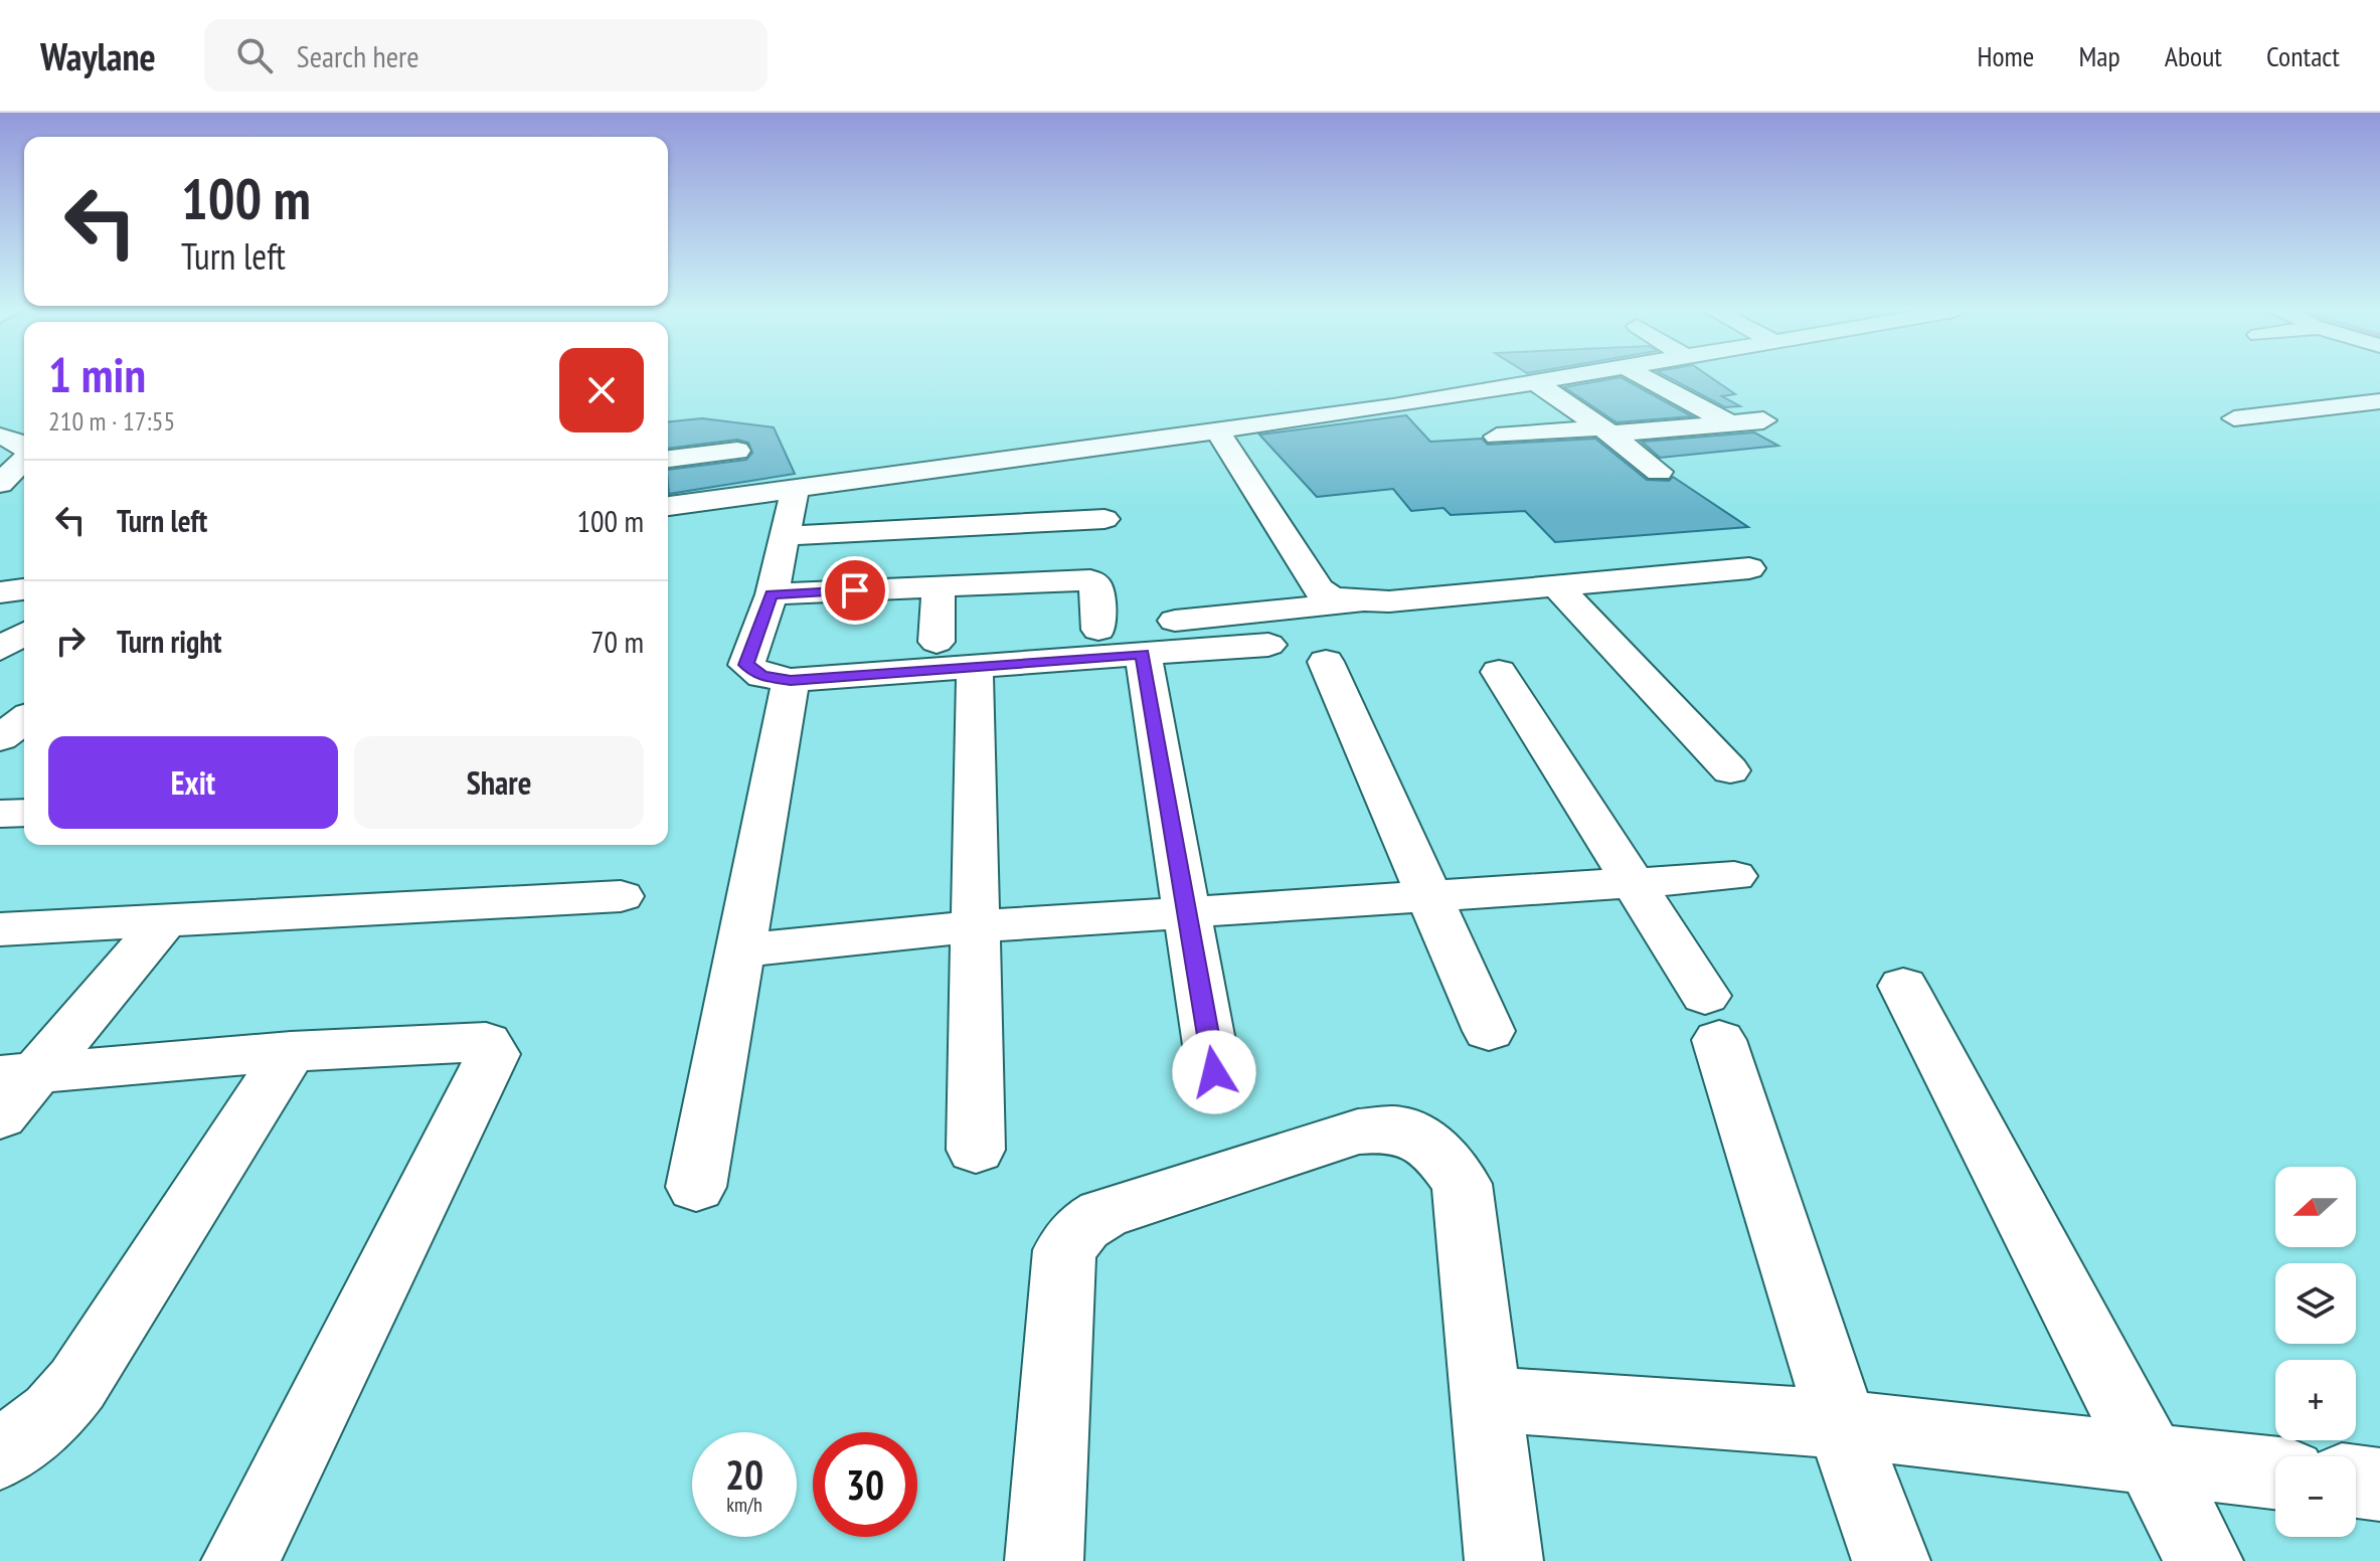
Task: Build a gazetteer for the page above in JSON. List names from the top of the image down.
{
  "north": "left",
  "page": {
    "header": "Waylane",
    "search": "Search here",
    "nav": [
      "Home",
      "Map",
      "About",
      "Contact"
    ],
    "turn": ["100 m", "Turn left"],
    "heading": ["1 min", "210 m · 17:55"],
    "list": [
      {
        "name": "Turn left",
        "value": "100 m"
      },
      {
        "name": "Turn right",
        "value": "70 m"
      }
    ],
    "buttons": ["Exit", "Share"],
    "map_buttons": ["+", "−"],
    "speed": "20 km/h",
    "limit": "30"
  }
}
